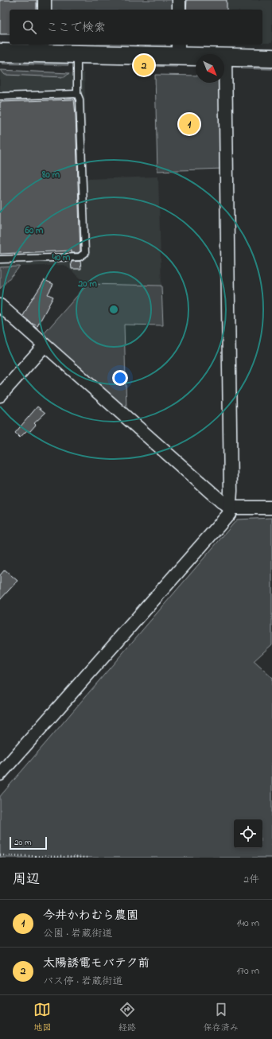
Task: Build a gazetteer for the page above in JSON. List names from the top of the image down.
{
  "scale_bar": "20 m",
  "north": "bottom right",
  "page": {
    "search": "ここで検索",
    "pins": ["2", "1"],
    "scale": "20 m",
    "heading": ["周辺", "2件"],
    "list": [
      {
        "mark": "1",
        "name": "今井かわむら農園",
        "note": "公園 · 岩蔵街道",
        "value": "140 m"
      },
      {
        "mark": "2",
        "name": "太陽誘電モバテク前",
        "note": "バス停 · 岩蔵街道",
        "value": "170 m"
      }
    ],
    "nav": ["地図", "経路", "保存済み"]
  },
  "rings": [
    "80 m",
    "60 m",
    "40 m",
    "20 m"
  ]
}
